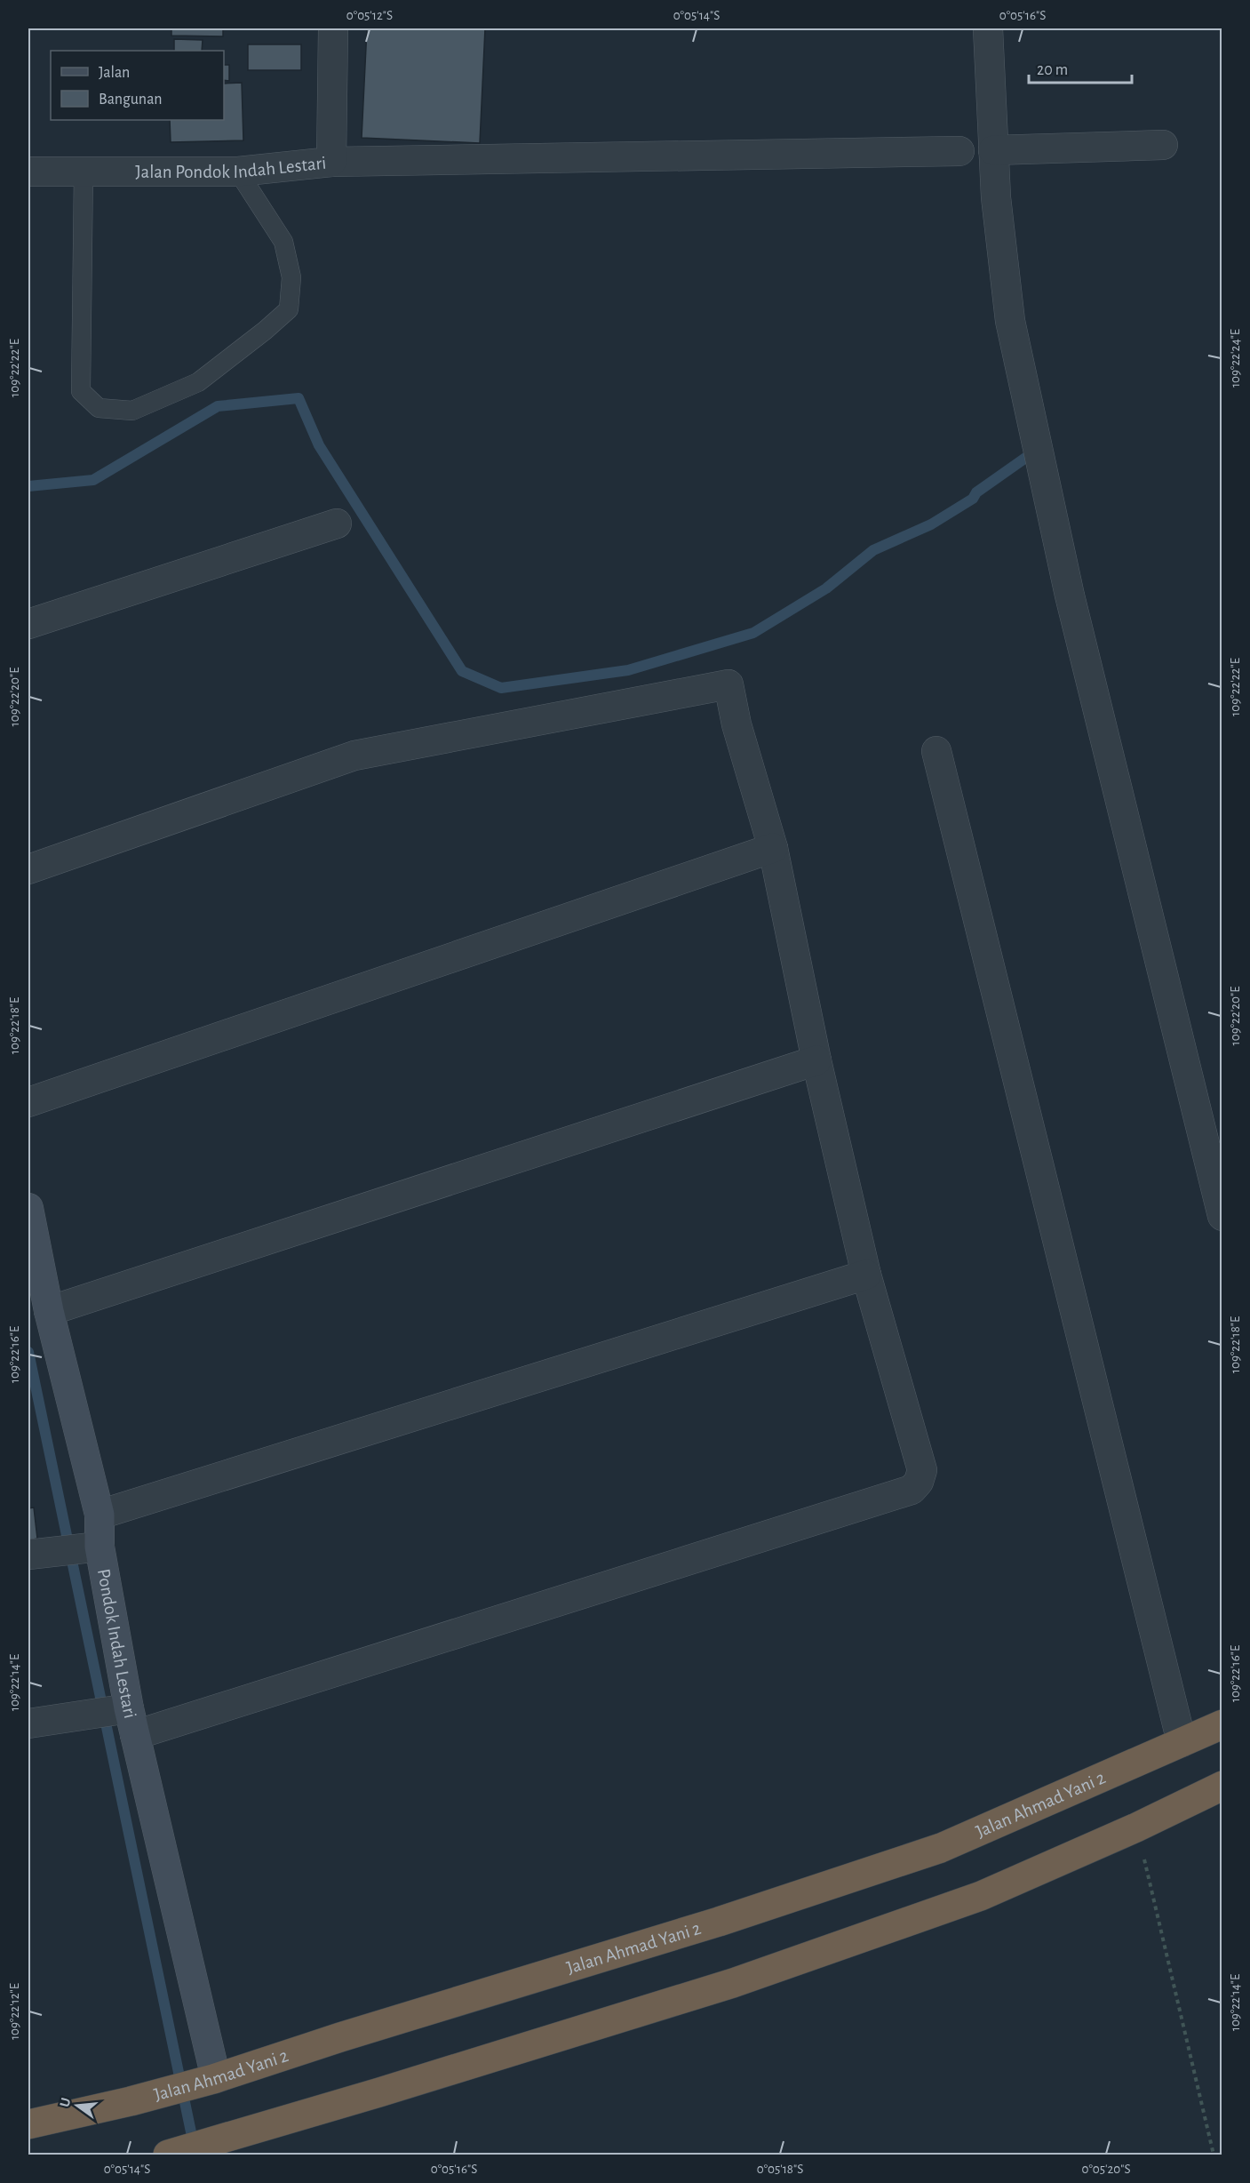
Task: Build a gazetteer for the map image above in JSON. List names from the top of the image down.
{
  "streets": {
    "highway": ["Jalan Ahmad Yani 2"],
    "street": ["Jalan Pondok Indah Lestari", "Pondok Indah Lestari"]
  },
  "crossings": [
    ["Pondok Indah Lestari", "Jalan Ahmad Yani 2"]
  ],
  "legend": ["Jalan", "Bangunan"],
  "scale_bar": "20 m",
  "north": "left",
  "coordinates": [
    "0°05'12\"S",
    "0°05'14\"S",
    "0°05'16\"S",
    "109°22'24\"E",
    "109°22'22\"E",
    "109°22'20\"E",
    "109°22'18\"E",
    "109°22'16\"E",
    "109°22'14\"E",
    "109°22'12\"E",
    "0°05'18\"S",
    "0°05'20\"S"
  ]
}
